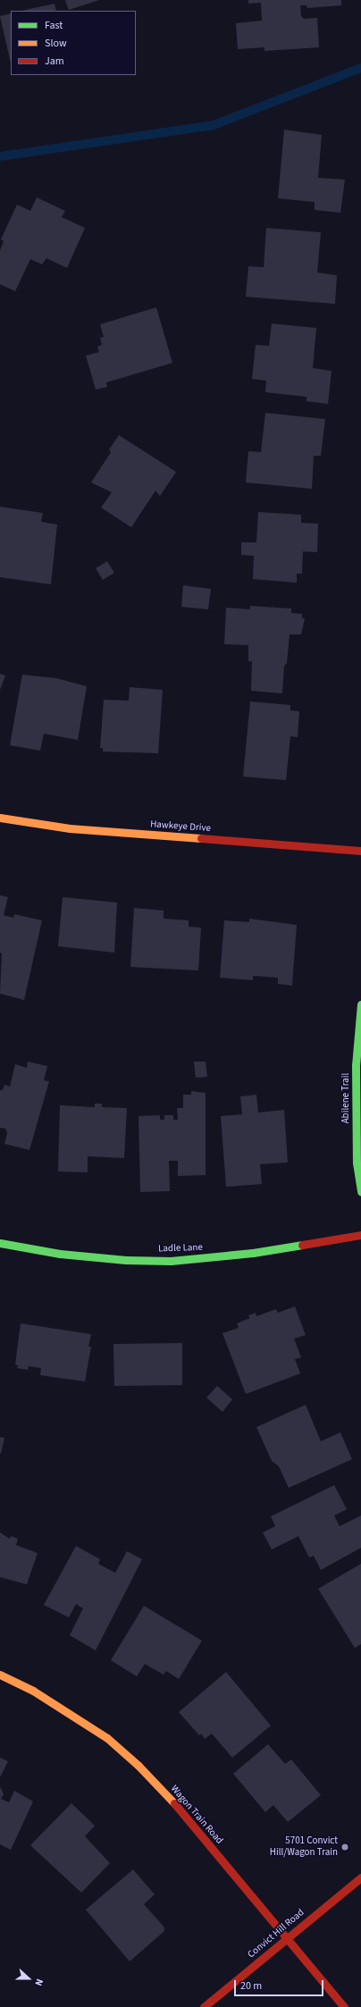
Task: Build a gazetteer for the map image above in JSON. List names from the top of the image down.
{
  "streets": {
    "street": [
      "Hawkeye Drive",
      "Abilene Trail",
      "Ladle Lane",
      "Wagon Train Road",
      "Convict Hill Road"
    ]
  },
  "crossings": [
    ["Wagon Train Road", "Convict Hill Road"]
  ],
  "places": ["5701 Convict Hill/Wagon Train"],
  "legend": ["Fast", "Slow", "Jam"],
  "scale_bar": "20 m",
  "north": "right"
}
